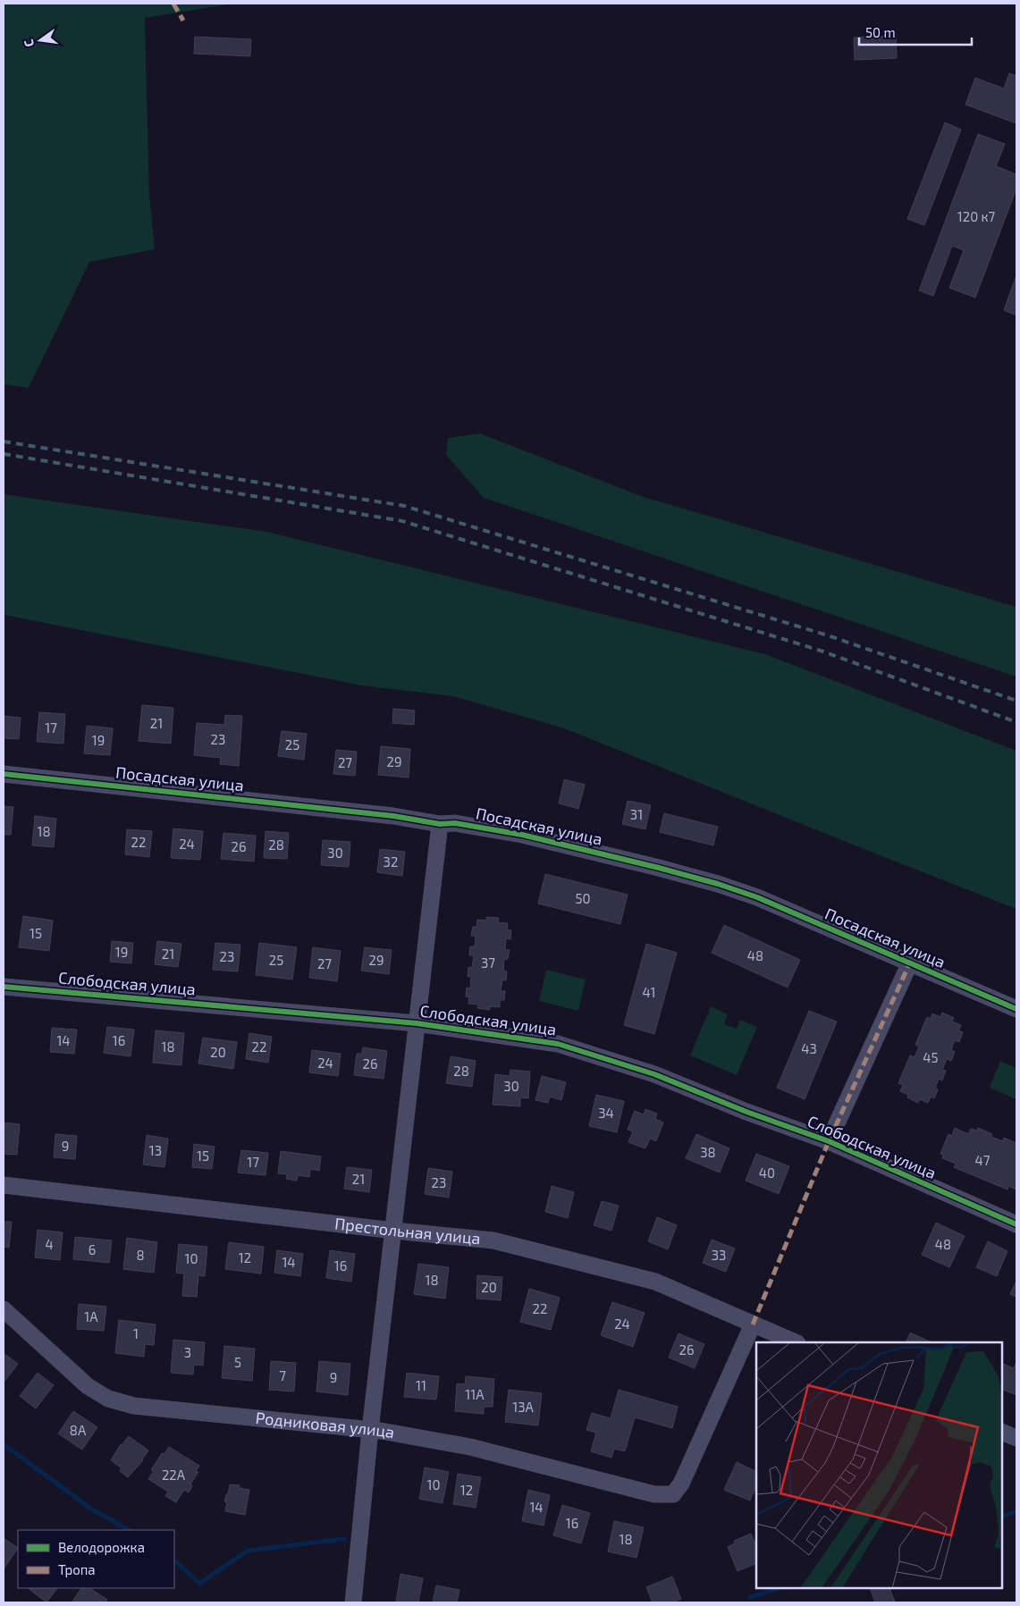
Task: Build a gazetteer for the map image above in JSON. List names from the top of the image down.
{
  "streets": {
    "street": [
      "Посадская улица",
      "Слободская улица",
      "Престольная улица",
      "Родниковая улица"
    ]
  },
  "crossings": [
    ["Престольная улица", "Родниковая улица"]
  ],
  "house_numbers": [
    "120 к7",
    "21",
    "17",
    "23",
    "19",
    "25",
    "29",
    "27",
    "31",
    "18",
    "22",
    "24",
    "28",
    "26",
    "30",
    "32",
    "50",
    "15",
    "19",
    "21",
    "48",
    "23",
    "25",
    "29",
    "37",
    "27",
    "41",
    "14",
    "16",
    "18",
    "22",
    "43",
    "20",
    "45",
    "24",
    "26",
    "28",
    "30",
    "34",
    "9",
    "13",
    "38",
    "15",
    "47",
    "17",
    "40",
    "21",
    "23",
    "4",
    "48",
    "6",
    "8",
    "33",
    "12",
    "10",
    "14",
    "16",
    "18",
    "20",
    "22",
    "1А",
    "24",
    "1",
    "26",
    "3",
    "5",
    "7",
    "9",
    "11",
    "11А",
    "13А",
    "8А",
    "22А",
    "10",
    "12",
    "14",
    "16",
    "18"
  ],
  "legend": ["Велодорожка", "Тропа"],
  "scale_bar": "50 m",
  "north": "left"
}
